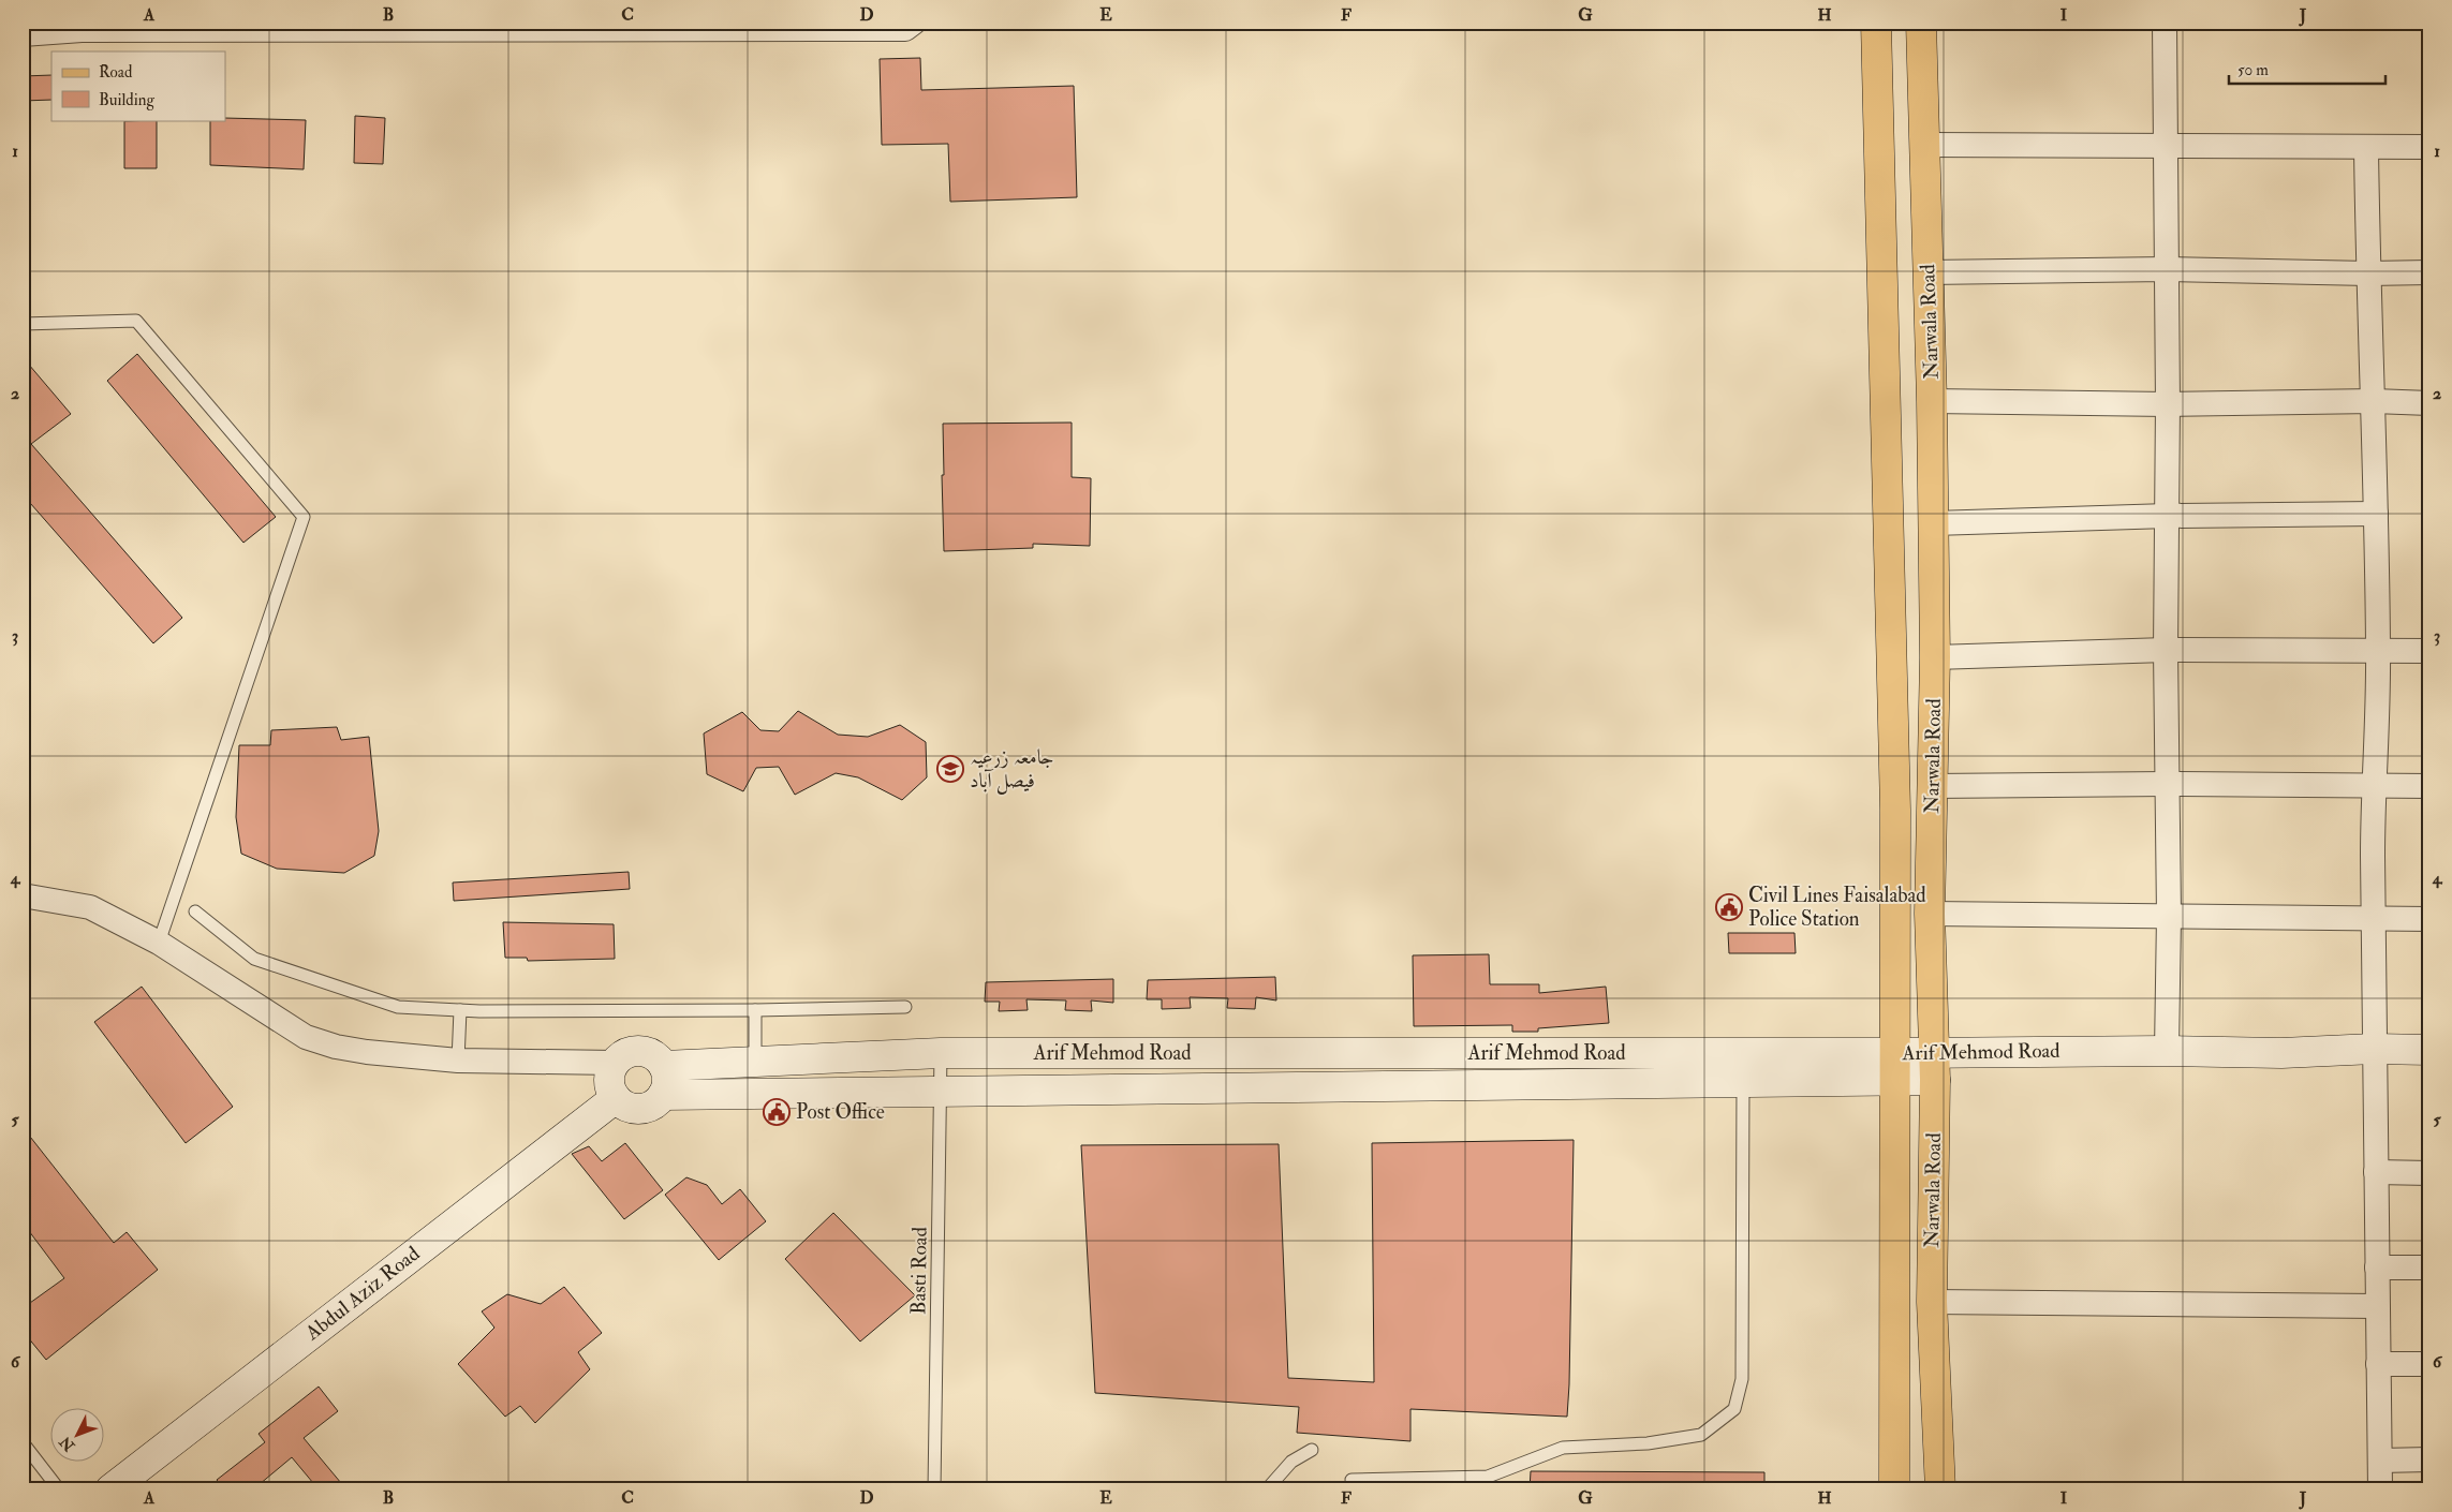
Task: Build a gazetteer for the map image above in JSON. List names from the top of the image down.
{
  "streets": {
    "main road": ["Narwala Road"],
    "street": ["Arif Mehmod Road", "Abdul Aziz Road"],
    "lane": ["Basti Road"]
  },
  "crossings": [
    ["Narwala Road", "Arif Mehmod Road"],
    ["Arif Mehmod Road", "Basti Road"],
    ["Arif Mehmod Road", "Abdul Aziz Road"]
  ],
  "places": {
    "school or university": ["جامعہ زرعیہ فیصل آباد"],
    "public building": ["Civil Lines Faisalabad Police Station", "Post Office"]
  },
  "legend": ["Road", "Building"],
  "scale_bar": "50 m",
  "north": "bottom left",
  "grid": {
    "columns": [
      "A",
      "B",
      "C",
      "D",
      "E",
      "F",
      "G",
      "H",
      "I",
      "J"
    ],
    "rows": [
      "1",
      "2",
      "3",
      "4",
      "5",
      "6"
    ]
  }
}
